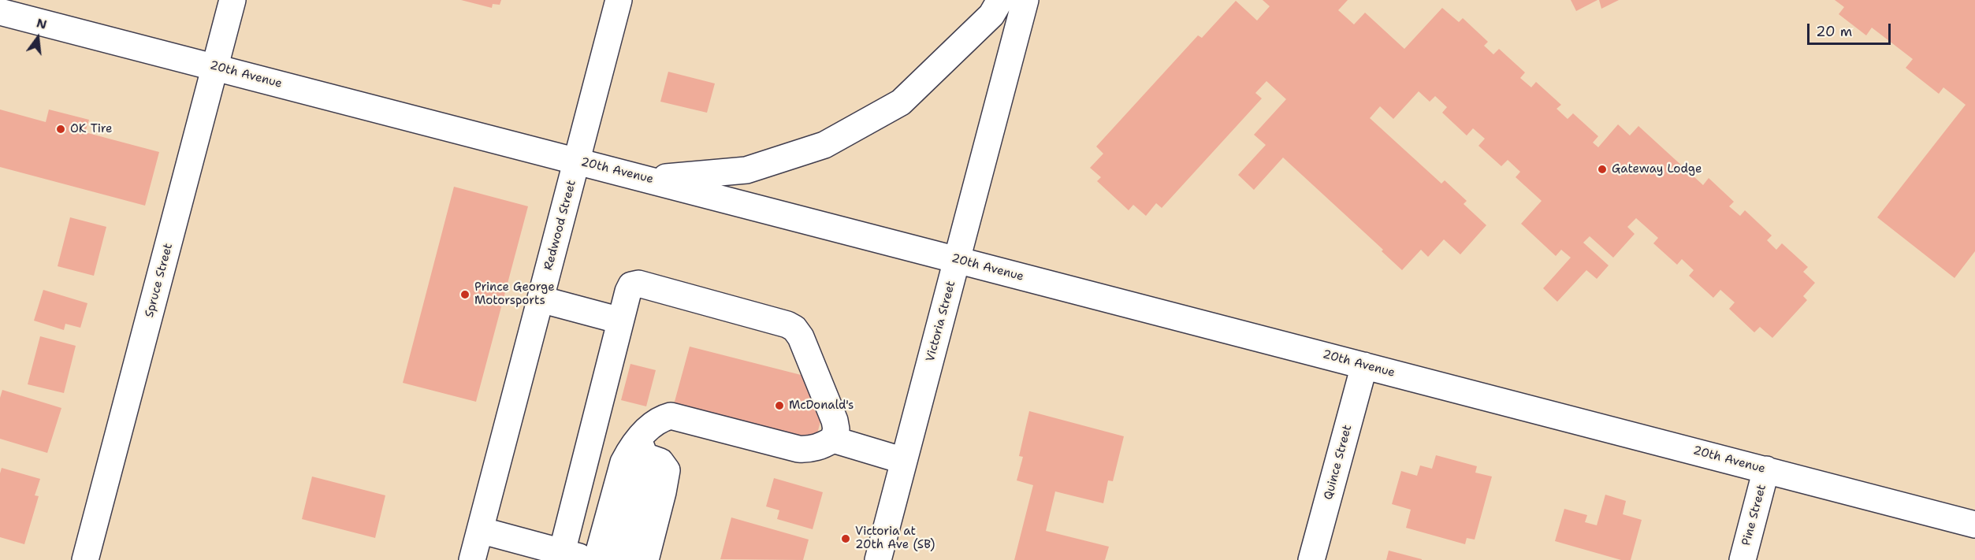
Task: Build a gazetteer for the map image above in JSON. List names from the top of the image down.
{
  "streets": {
    "main road": [
      "20th Avenue",
      "Redwood Street",
      "Spruce Street",
      "Victoria Street",
      "Quince Street",
      "Pine Street"
    ]
  },
  "crossings": [
    ["20th Avenue", "Redwood Street"],
    ["20th Avenue", "Spruce Street"],
    ["20th Avenue", "Victoria Street"],
    ["20th Avenue", "Quince Street"],
    ["20th Avenue", "Pine Street"]
  ],
  "places": [
    "OK Tire",
    "Gateway Lodge",
    "Prince George Motorsports",
    "McDonald's",
    "Victoria at 20th Ave (SB)"
  ],
  "scale_bar": "20 m",
  "north": "top"
}
